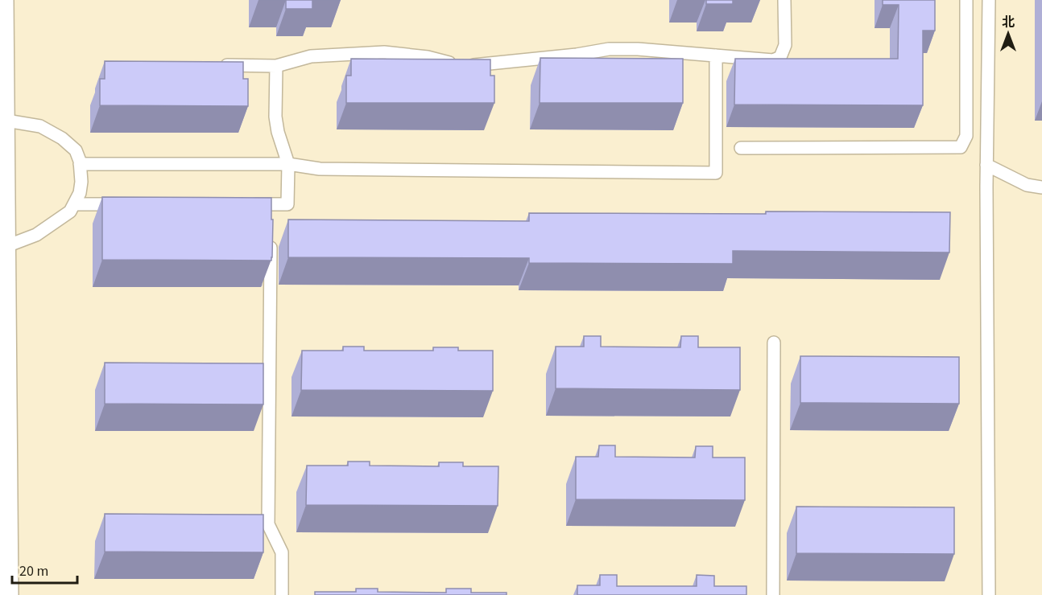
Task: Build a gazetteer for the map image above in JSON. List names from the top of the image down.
{
  "scale_bar": "20 m",
  "north": "top"
}
